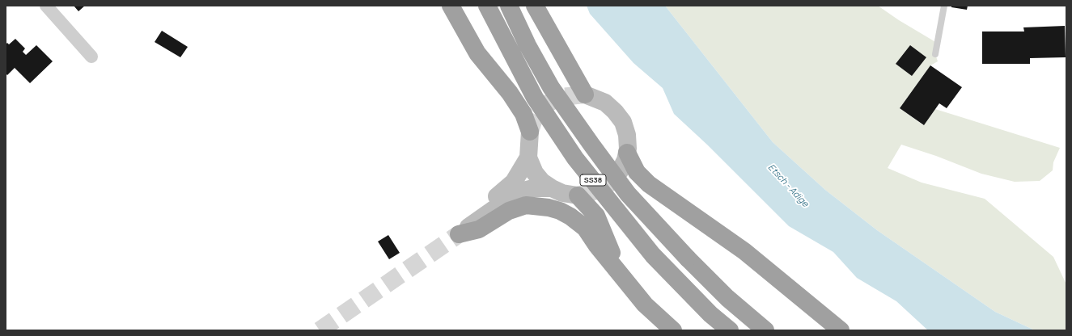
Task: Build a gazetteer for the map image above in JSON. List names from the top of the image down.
{
  "streets": {
    "highway": ["SS38"]
  },
  "water": ["Etsch - Adige"]
}
